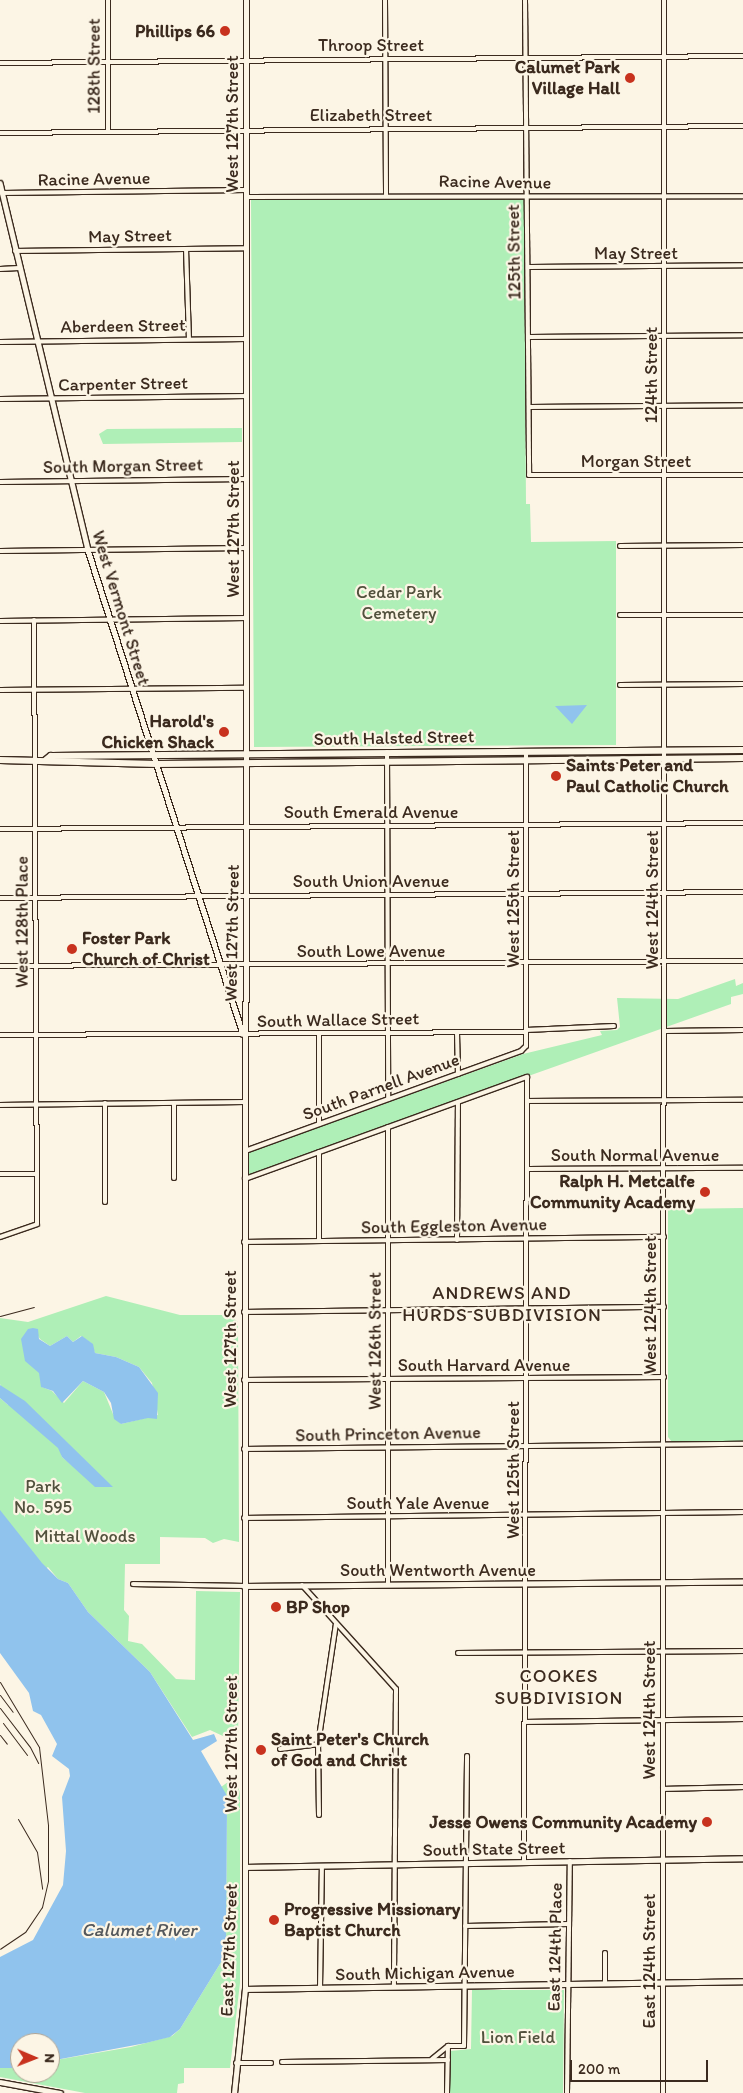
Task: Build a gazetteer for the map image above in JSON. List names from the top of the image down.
{
  "streets": {
    "main road": [
      "West 127th Street",
      "South Halsted Street",
      "East 127th Street",
      "South Michigan Avenue"
    ],
    "street": [
      "Throop Street",
      "128th Street",
      "Elizabeth Street",
      "Racine Avenue",
      "May Street",
      "125th Street",
      "Aberdeen Street",
      "124th Street",
      "Carpenter Street",
      "Morgan Street",
      "South Morgan Street",
      "West Vermont Street",
      "South Emerald Avenue",
      "South Union Avenue",
      "West 125th Street",
      "West 124th Street",
      "West 128th Place",
      "South Lowe Avenue",
      "South Wallace Street",
      "South Parnell Avenue",
      "South Normal Avenue",
      "South Eggleston Avenue",
      "West 126th Street",
      "South Harvard Avenue",
      "South Princeton Avenue",
      "South Yale Avenue",
      "South Wentworth Avenue",
      "South State Street",
      "East 124th Place",
      "East 124th Street"
    ]
  },
  "crossings": [
    ["Throop Street", "128th Street"],
    ["Throop Street", "West 127th Street"],
    ["Throop Street", "125th Street"],
    ["Throop Street", "124th Street"],
    ["128th Street", "Elizabeth Street"],
    ["Elizabeth Street", "West 127th Street"],
    ["Elizabeth Street", "125th Street"],
    ["Elizabeth Street", "124th Street"],
    ["West 127th Street", "Racine Avenue"],
    ["West 127th Street", "May Street"],
    ["West 127th Street", "Aberdeen Street"],
    ["West 127th Street", "Carpenter Street"],
    ["West 127th Street", "South Morgan Street"],
    ["West 127th Street", "West Vermont Street"],
    ["West 127th Street", "South Halsted Street"],
    ["West 127th Street", "South Emerald Avenue"],
    ["West 127th Street", "South Union Avenue"],
    ["West 127th Street", "South Lowe Avenue"],
    ["West 127th Street", "South Wallace Street"],
    ["West 127th Street", "South Parnell Avenue"],
    ["West 127th Street", "South Eggleston Avenue"],
    ["West 127th Street", "South Harvard Avenue"],
    ["West 127th Street", "South Princeton Avenue"],
    ["West 127th Street", "South Yale Avenue"],
    ["West 127th Street", "South Wentworth Avenue"],
    ["West 127th Street", "South State Street"],
    ["West 127th Street", "East 127th Street"],
    ["Racine Avenue", "125th Street"],
    ["Racine Avenue", "124th Street"],
    ["Racine Avenue", "West Vermont Street"],
    ["May Street", "125th Street"],
    ["May Street", "124th Street"],
    ["May Street", "West Vermont Street"],
    ["125th Street", "Morgan Street"],
    ["Aberdeen Street", "West Vermont Street"],
    ["124th Street", "Morgan Street"],
    ["124th Street", "South Halsted Street"],
    ["124th Street", "West 124th Street"],
    ["Carpenter Street", "West Vermont Street"],
    ["South Morgan Street", "West Vermont Street"],
    ["West Vermont Street", "South Halsted Street"],
    ["West Vermont Street", "South Emerald Avenue"],
    ["West Vermont Street", "South Union Avenue"],
    ["West Vermont Street", "South Lowe Avenue"],
    ["West Vermont Street", "South Wallace Street"],
    ["South Halsted Street", "West 125th Street"],
    ["South Halsted Street", "West 124th Street"],
    ["South Halsted Street", "West 128th Place"],
    ["South Emerald Avenue", "West 125th Street"],
    ["South Emerald Avenue", "West 124th Street"],
    ["South Emerald Avenue", "West 128th Place"],
    ["South Union Avenue", "West 125th Street"],
    ["South Union Avenue", "West 124th Street"],
    ["South Union Avenue", "West 128th Place"],
    ["West 125th Street", "South Lowe Avenue"],
    ["West 125th Street", "South Wallace Street"],
    ["West 125th Street", "South Parnell Avenue"],
    ["West 125th Street", "South Normal Avenue"],
    ["West 125th Street", "South Eggleston Avenue"],
    ["West 125th Street", "South Harvard Avenue"],
    ["West 125th Street", "South Princeton Avenue"],
    ["West 125th Street", "South Yale Avenue"],
    ["West 125th Street", "South Wentworth Avenue"],
    ["West 125th Street", "South State Street"],
    ["West 124th Street", "South Lowe Avenue"],
    ["West 124th Street", "South Normal Avenue"],
    ["West 124th Street", "South Eggleston Avenue"],
    ["West 124th Street", "South Harvard Avenue"],
    ["West 124th Street", "South Princeton Avenue"],
    ["West 124th Street", "South Yale Avenue"],
    ["West 124th Street", "South Wentworth Avenue"],
    ["West 124th Street", "South State Street"],
    ["West 124th Street", "East 124th Street"],
    ["West 128th Place", "South Lowe Avenue"],
    ["West 128th Place", "South Wallace Street"],
    ["South Eggleston Avenue", "West 126th Street"],
    ["West 126th Street", "South Harvard Avenue"],
    ["West 126th Street", "South Princeton Avenue"],
    ["West 126th Street", "South Yale Avenue"],
    ["West 126th Street", "South Wentworth Avenue"],
    ["South State Street", "East 124th Place"],
    ["South State Street", "East 127th Street"],
    ["South State Street", "East 124th Street"],
    ["East 124th Place", "South Michigan Avenue"],
    ["East 127th Street", "South Michigan Avenue"],
    ["East 124th Street", "South Michigan Avenue"]
  ],
  "districts": ["ANDREWS AND HURDS SUBDIVISION", "COOKES SUBDIVISION"],
  "water": ["Calumet River"],
  "parks": [
    "Cedar Park Cemetery",
    "Park No. 595",
    "Mittal Woods",
    "Lion Field"
  ],
  "places": [
    "Phillips 66",
    "Calumet Park Village Hall",
    "Harold's Chicken Shack",
    "Saints Peter and Paul Catholic Church",
    "Foster Park Church of Christ",
    "Ralph H. Metcalfe Community Academy",
    "BP Shop",
    "Saint Peter's Church of God and Christ",
    "Jesse Owens Community Academy",
    "Progressive Missionary Baptist Church"
  ],
  "scale_bar": "200 m",
  "north": "right"
}
